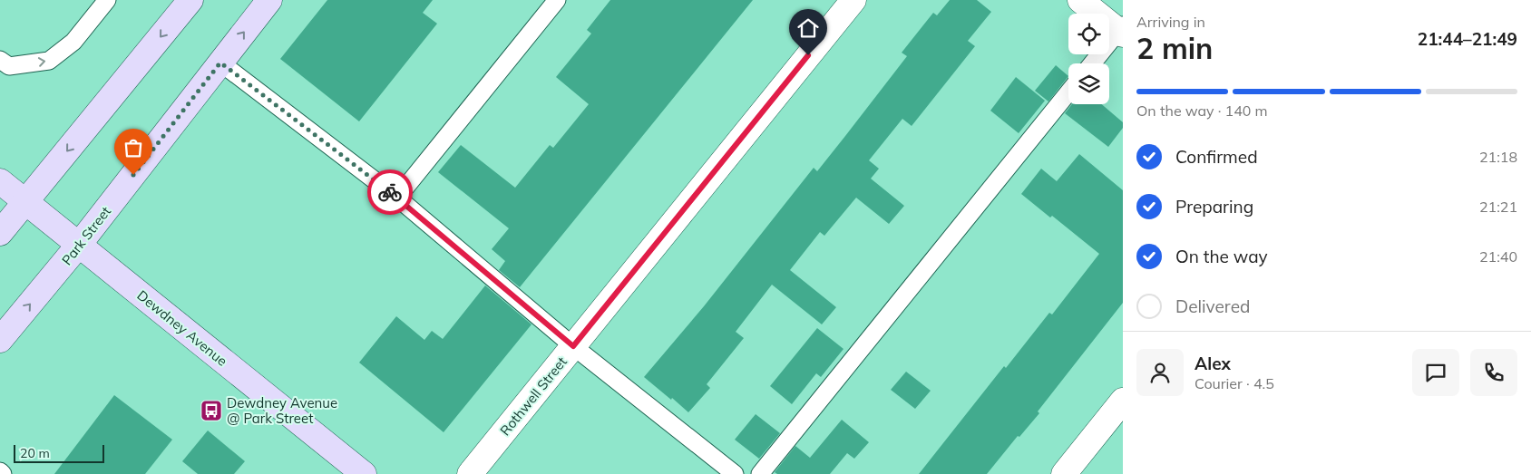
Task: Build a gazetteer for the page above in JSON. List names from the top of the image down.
{
  "streets": {
    "main road": ["Park Street", "Dewdney Avenue"],
    "street": ["Rothwell Street"]
  },
  "crossings": [
    ["Park Street", "Dewdney Avenue"]
  ],
  "places": {
    "bus stop": ["Dewdney Avenue @ Park Street"]
  },
  "scale_bar": "20 m",
  "page": {
    "heading": ["2 min", "Arriving in", "21:44–21:49"],
    "panel": ["Alex", "Courier · 4.5"],
    "bar": "On the way · 140 m",
    "list": [
      ["Confirmed", "21:18"],
      ["Preparing", "21:21"],
      ["On the way", "21:40"],
      "Delivered"
    ],
    "scale": "20 m"
  }
}
